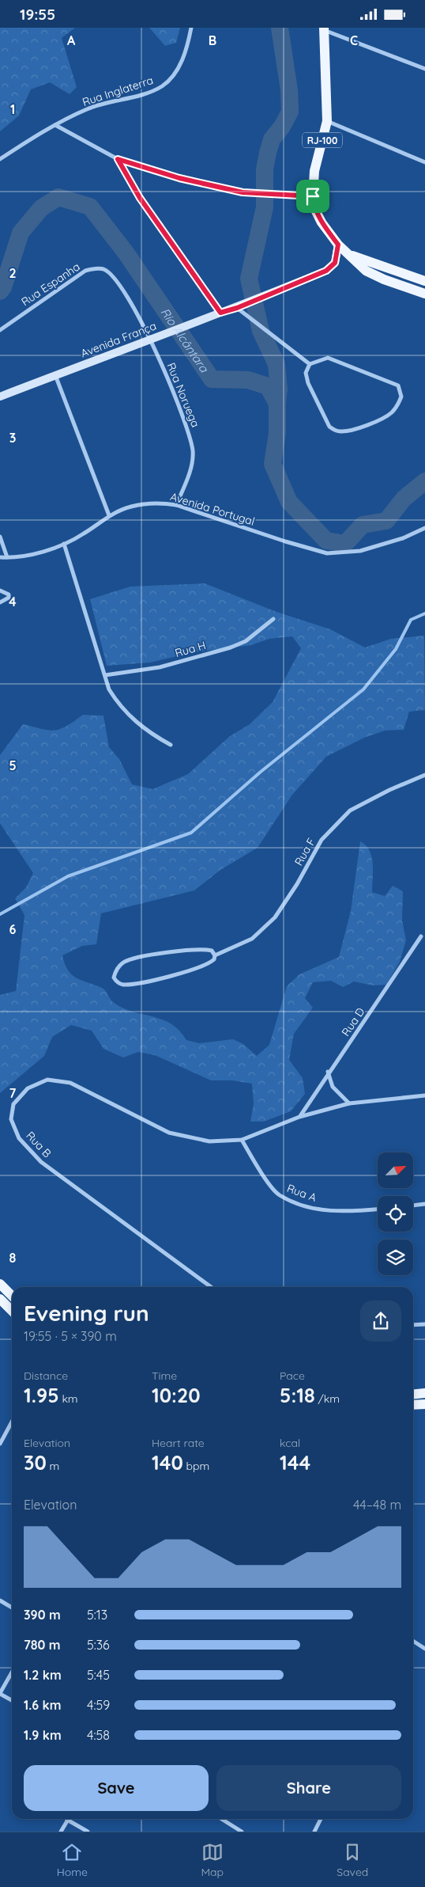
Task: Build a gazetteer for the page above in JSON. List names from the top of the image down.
{
  "streets": {
    "main road": ["RJ-100"],
    "street": [
      "Rua Inglaterra",
      "Rua Espanha",
      "Avenida França",
      "Rua Noruega",
      "Avenida Portugal",
      "Rua H",
      "Rua F",
      "Rua D",
      "Rua B",
      "Rua A"
    ]
  },
  "crossings": [
    ["RJ-100", "Avenida França"],
    ["Rua Espanha", "Avenida França"],
    ["Rua Espanha", "Rua Noruega"],
    ["Avenida França", "Rua Noruega"],
    ["Rua Noruega", "Avenida Portugal"],
    ["Rua B", "Rua A"]
  ],
  "water": ["Rio Alcântara"],
  "north": "top right",
  "page": {
    "status": "19:55",
    "heading": ["Evening run", "19:55 · 5 × 390 m"],
    "stats": [
      ["Distance", "1.95 km"],
      ["Time", "10:20"],
      ["Pace", "5:18 /km"],
      ["Elevation", "30 m"],
      ["Heart rate", "140 bpm"],
      ["kcal", "144"]
    ],
    "chart": ["Elevation", "44–48 m"],
    "list": [
      {
        "name": "390 m",
        "note": "5:13"
      },
      {
        "name": "780 m",
        "note": "5:36"
      },
      {
        "name": "1.2 km",
        "note": "5:45"
      },
      {
        "name": "1.6 km",
        "note": "4:59"
      },
      {
        "name": "1.9 km",
        "note": "4:58"
      }
    ],
    "buttons": ["Save", "Share"],
    "tabs": ["Home", "Map", "Saved"]
  },
  "grid": {
    "columns": ["A", "B", "C"],
    "rows": [
      "1",
      "2",
      "3",
      "4",
      "5",
      "6",
      "7",
      "8"
    ]
  }
}
